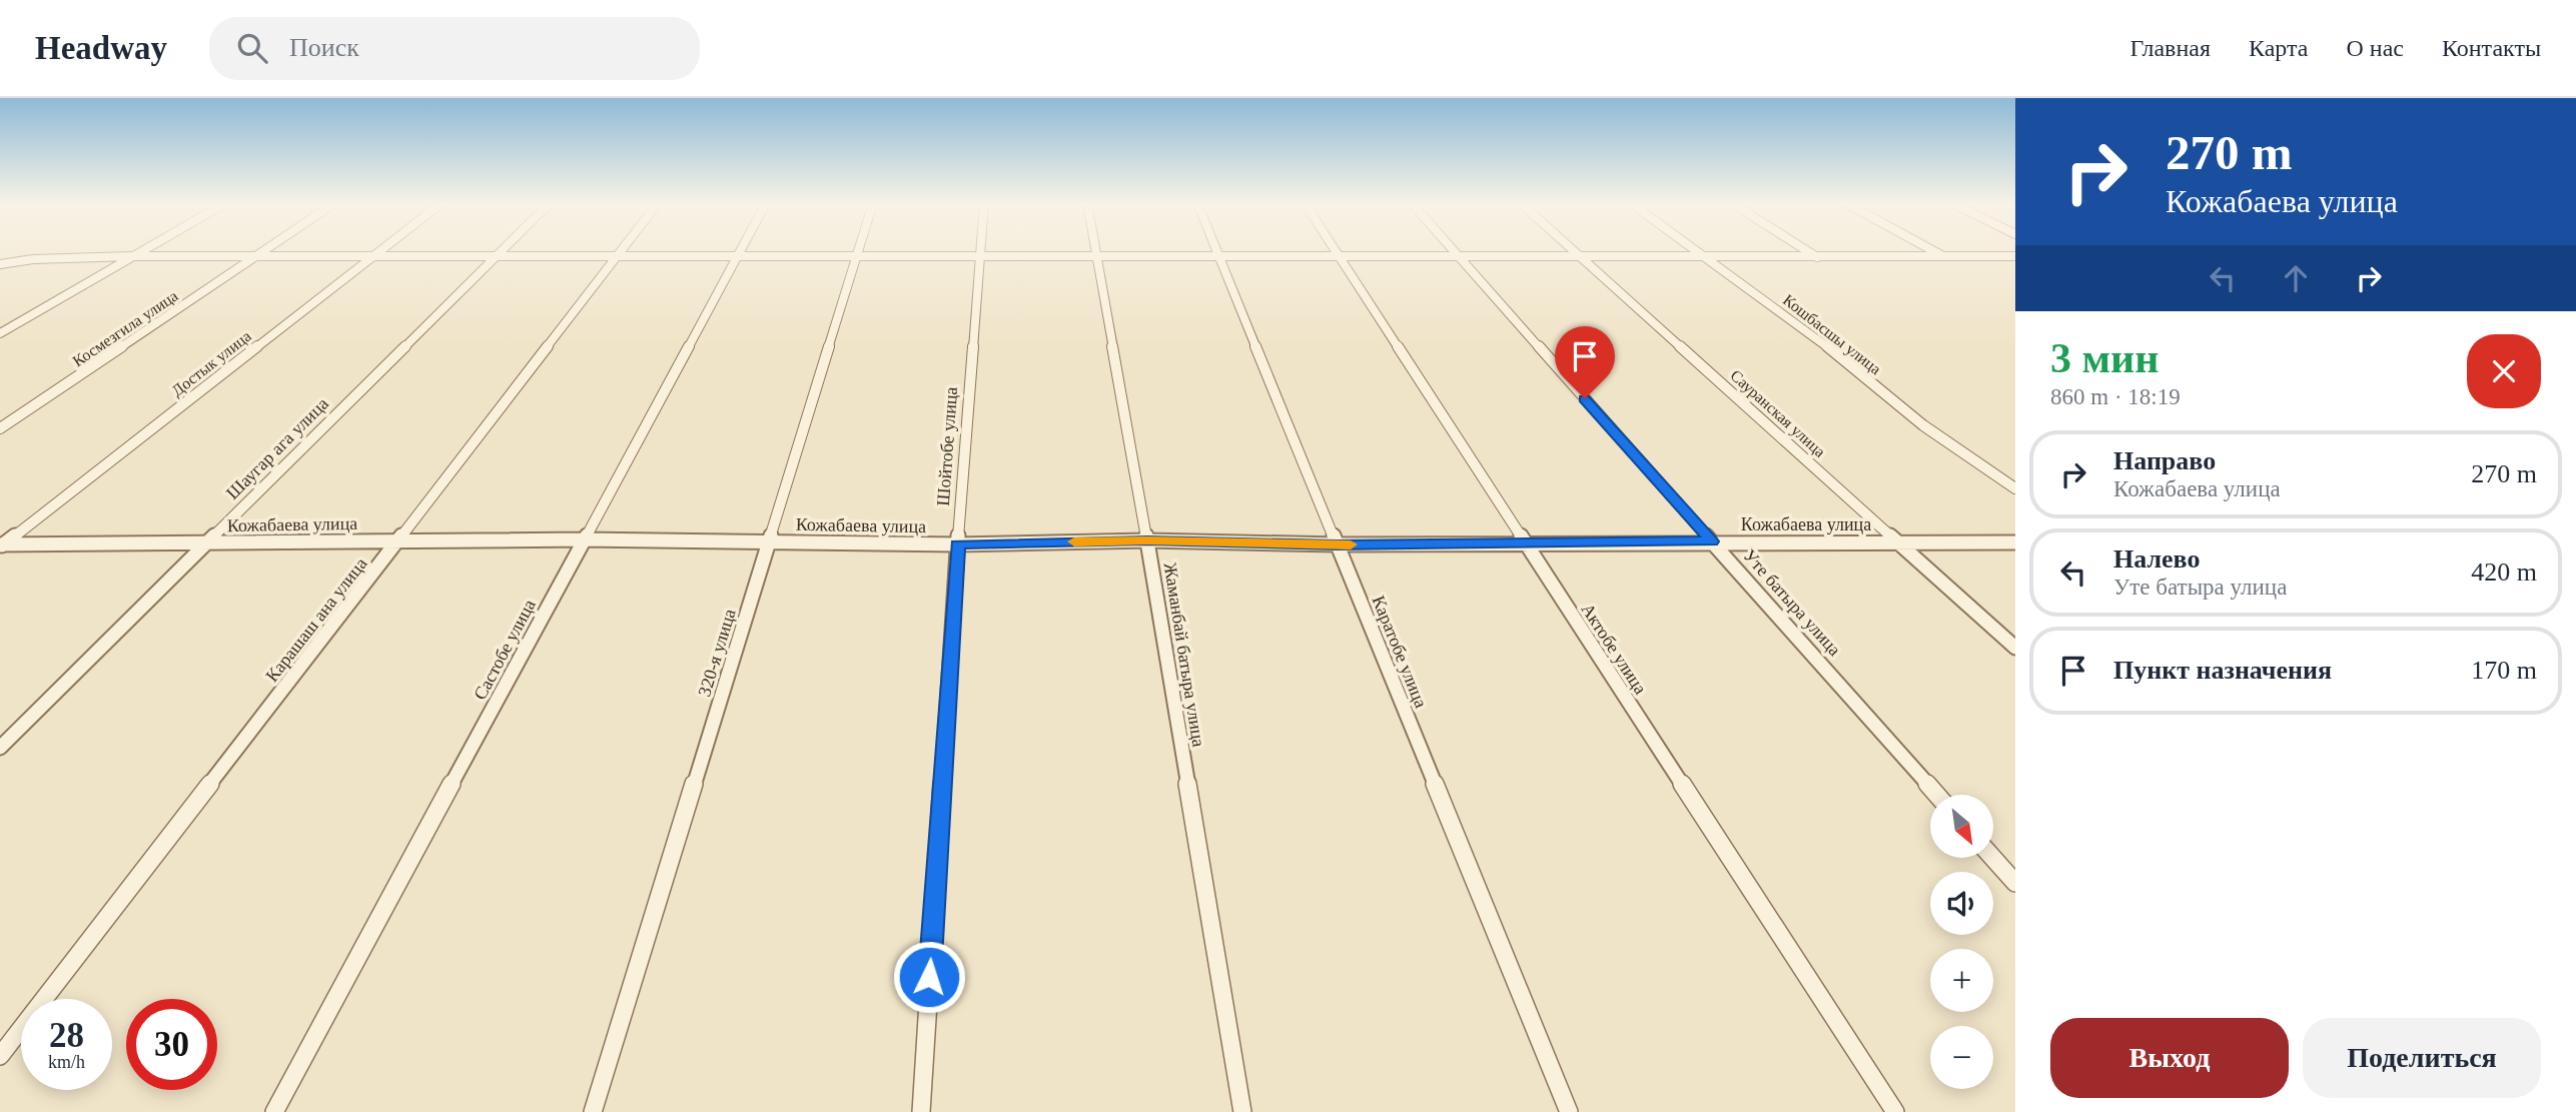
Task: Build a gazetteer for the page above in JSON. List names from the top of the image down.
{
  "streets": {
    "street": [
      "Космезгила улица",
      "Кошбасшы улица",
      "Достык улица",
      "Сауранская улица",
      "Шойтобе улица",
      "Шаугар ага улица",
      "Кожабаева улица",
      "Уте батыра улица",
      "Карашаш ана улица",
      "Актобе улица",
      "Састобе улица",
      "Каратобе улица",
      "320-я улица",
      "Жаманбай батыра улица"
    ]
  },
  "crossings": [
    ["Достык улица", "Кожабаева улица"],
    ["Сауранская улица", "Кожабаева улица"],
    ["Шойтобе улица", "Кожабаева улица"],
    ["Шаугар ага улица", "Кожабаева улица"],
    ["Кожабаева улица", "Уте батыра улица"],
    ["Кожабаева улица", "Карашаш ана улица"],
    ["Кожабаева улица", "Актобе улица"],
    ["Кожабаева улица", "Састобе улица"],
    ["Кожабаева улица", "Каратобе улица"],
    ["Кожабаева улица", "320-я улица"],
    ["Кожабаева улица", "Жаманбай батыра улица"]
  ],
  "north": "bottom right",
  "page": {
    "header": "Headway",
    "search": "Поиск",
    "nav": [
      "Главная",
      "Карта",
      "О нас",
      "Контакты"
    ],
    "turn": ["270 m", "Кожабаева улица"],
    "heading": ["3 мин", "860 m · 18:19"],
    "list": [
      {
        "name": "Направо",
        "note": "Кожабаева улица",
        "value": "270 m"
      },
      {
        "name": "Налево",
        "note": "Уте батыра улица",
        "value": "420 m"
      },
      {
        "name": "Пункт назначения",
        "value": "170 m"
      }
    ],
    "map_buttons": ["+", "−"],
    "speed": "28 km/h",
    "limit": "30",
    "buttons": ["Выход", "Поделиться"]
  }
}
